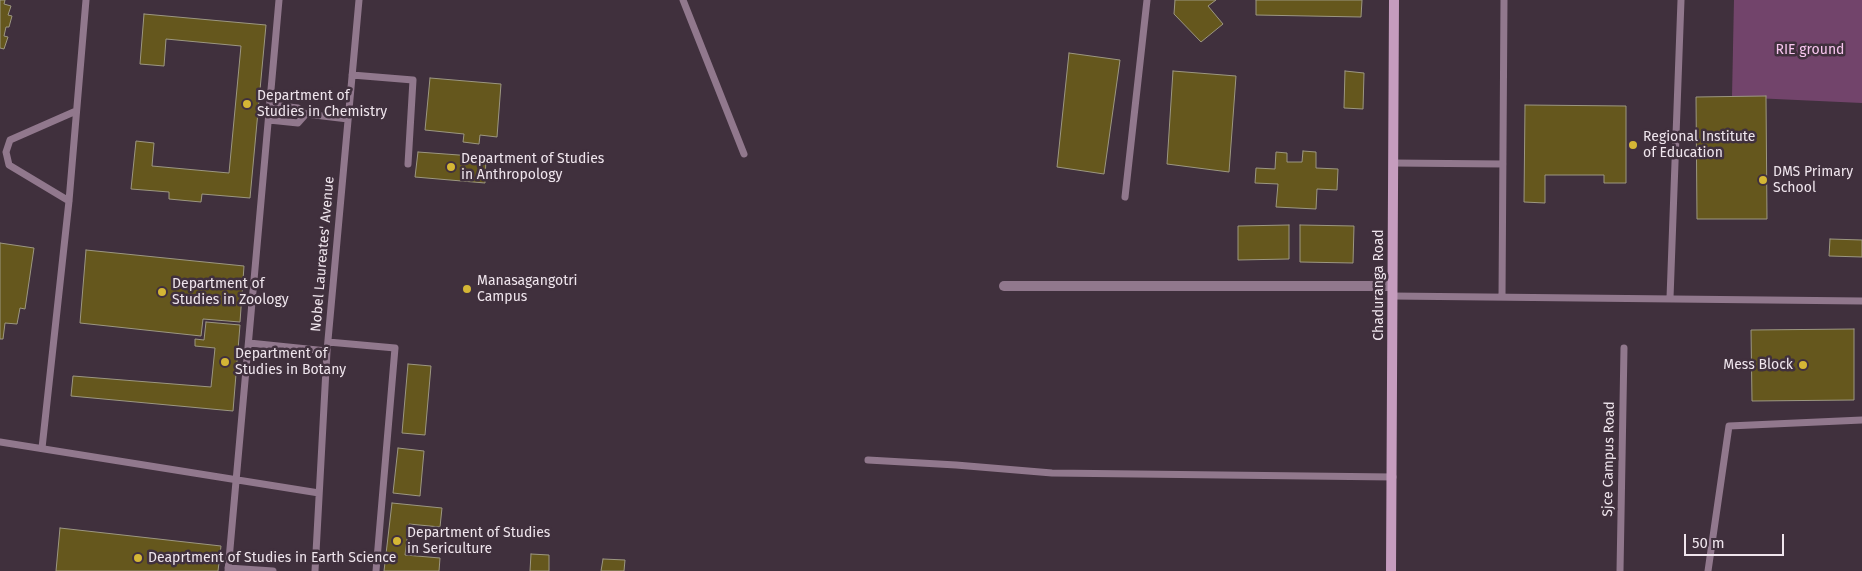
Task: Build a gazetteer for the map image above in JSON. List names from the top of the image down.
{
  "streets": {
    "street": ["Chaduranga Road"],
    "lane": ["Nobel Laureates' Avenue", "Sjce Campus Road"]
  },
  "parks": ["RIE ground"],
  "places": [
    "Department of Studies in Chemistry",
    "Regional Institute of Education",
    "Department of Studies in Anthropology",
    "DMS Primary School",
    "Manasagangotri Campus",
    "Department of Studies in Zoology",
    "Department of Studies in Botany",
    "Mess Block",
    "Department of Studies in Sericulture",
    "Deaprtment of Studies in Earth Science"
  ],
  "scale_bar": "50 m"
}
